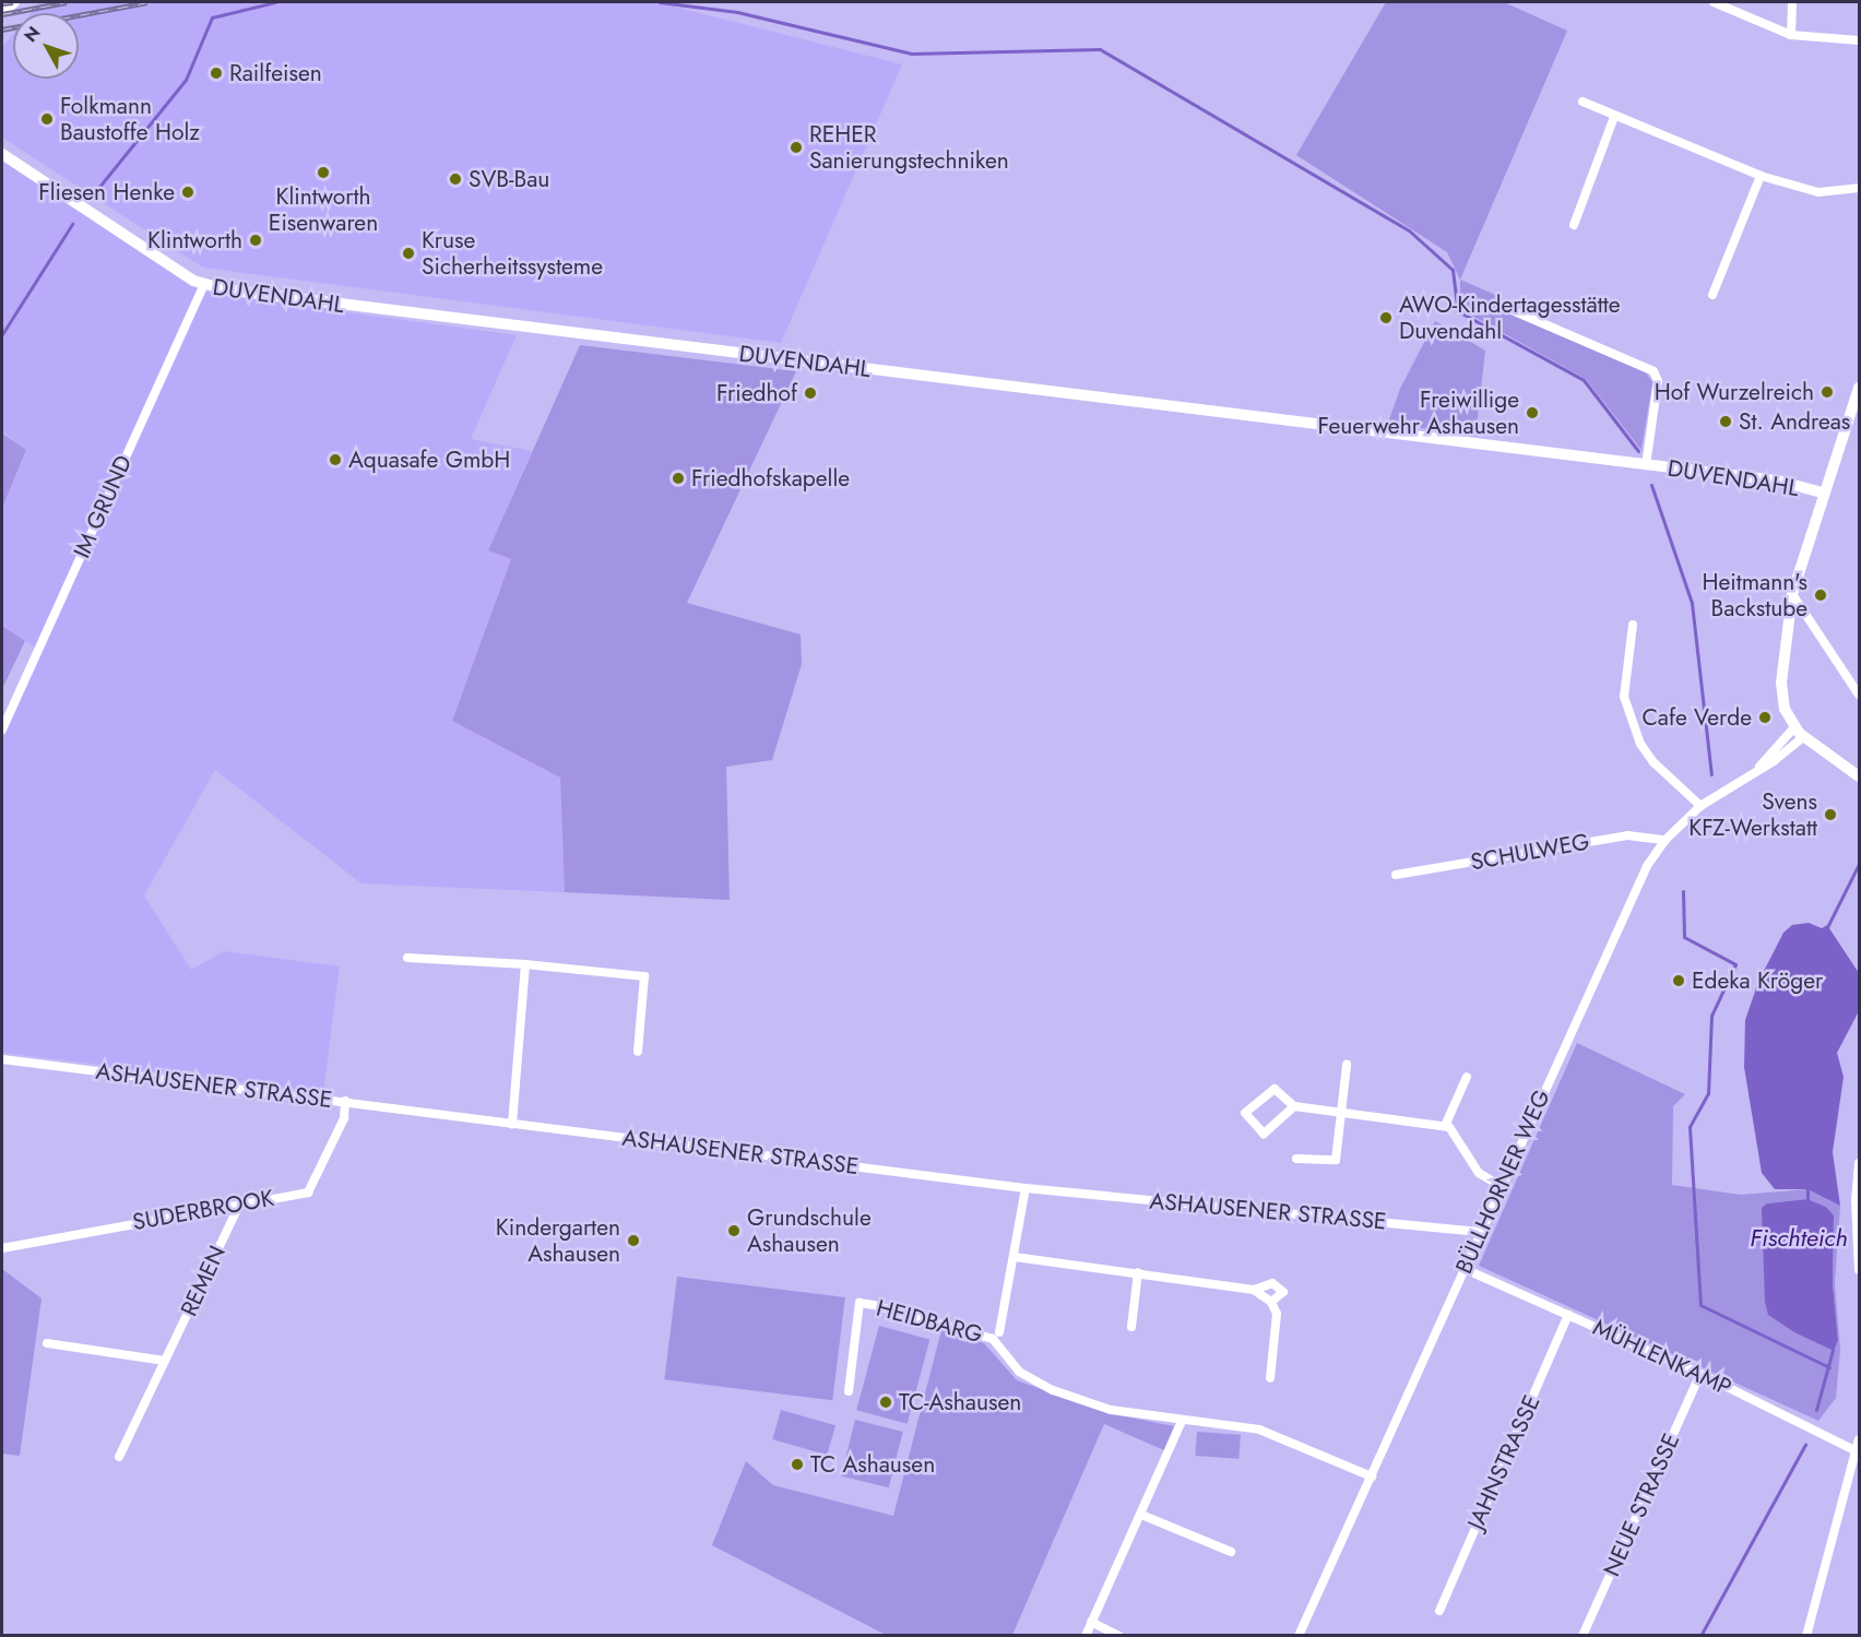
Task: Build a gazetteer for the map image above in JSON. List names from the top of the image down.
{
  "streets": {
    "street": [
      "DUVENDAHL",
      "IM GRUND",
      "SCHULWEG",
      "ASHAUSENER STRASSE",
      "BÜLLHORNER WEG",
      "SUDERBROOK",
      "REMEN",
      "HEIDBARG",
      "MÜHLENKAMP",
      "JAHNSTRASSE",
      "NEUE STRASSE"
    ]
  },
  "crossings": [
    ["DUVENDAHL", "IM GRUND"],
    ["SCHULWEG", "BÜLLHORNER WEG"],
    ["ASHAUSENER STRASSE", "BÜLLHORNER WEG"],
    ["ASHAUSENER STRASSE", "SUDERBROOK"],
    ["BÜLLHORNER WEG", "HEIDBARG"],
    ["BÜLLHORNER WEG", "MÜHLENKAMP"],
    ["SUDERBROOK", "REMEN"],
    ["MÜHLENKAMP", "JAHNSTRASSE"],
    ["MÜHLENKAMP", "NEUE STRASSE"]
  ],
  "water": ["Fischteich"],
  "places": [
    "Railfeisen",
    "Folkmann Baustoffe Holz",
    "REHER Sanierungstechniken",
    "Klintworth Eisenwaren",
    "SVB-Bau",
    "Fliesen Henke",
    "Klintworth",
    "Kruse Sicherheitssysteme",
    "AWO-Kindertagesstätte Duvendahl",
    "Hof Wurzelreich",
    "Friedhof",
    "Freiwillige Feuerwehr Ashausen",
    "St. Andreas",
    "Aquasafe GmbH",
    "Friedhofskapelle",
    "Heitmann's Backstube",
    "Cafe Verde",
    "Svens KFZ-Werkstatt",
    "Edeka Kröger",
    "Grundschule Ashausen",
    "Kindergarten Ashausen",
    "TC-Ashausen",
    "TC Ashausen"
  ],
  "north": "top left"
}
